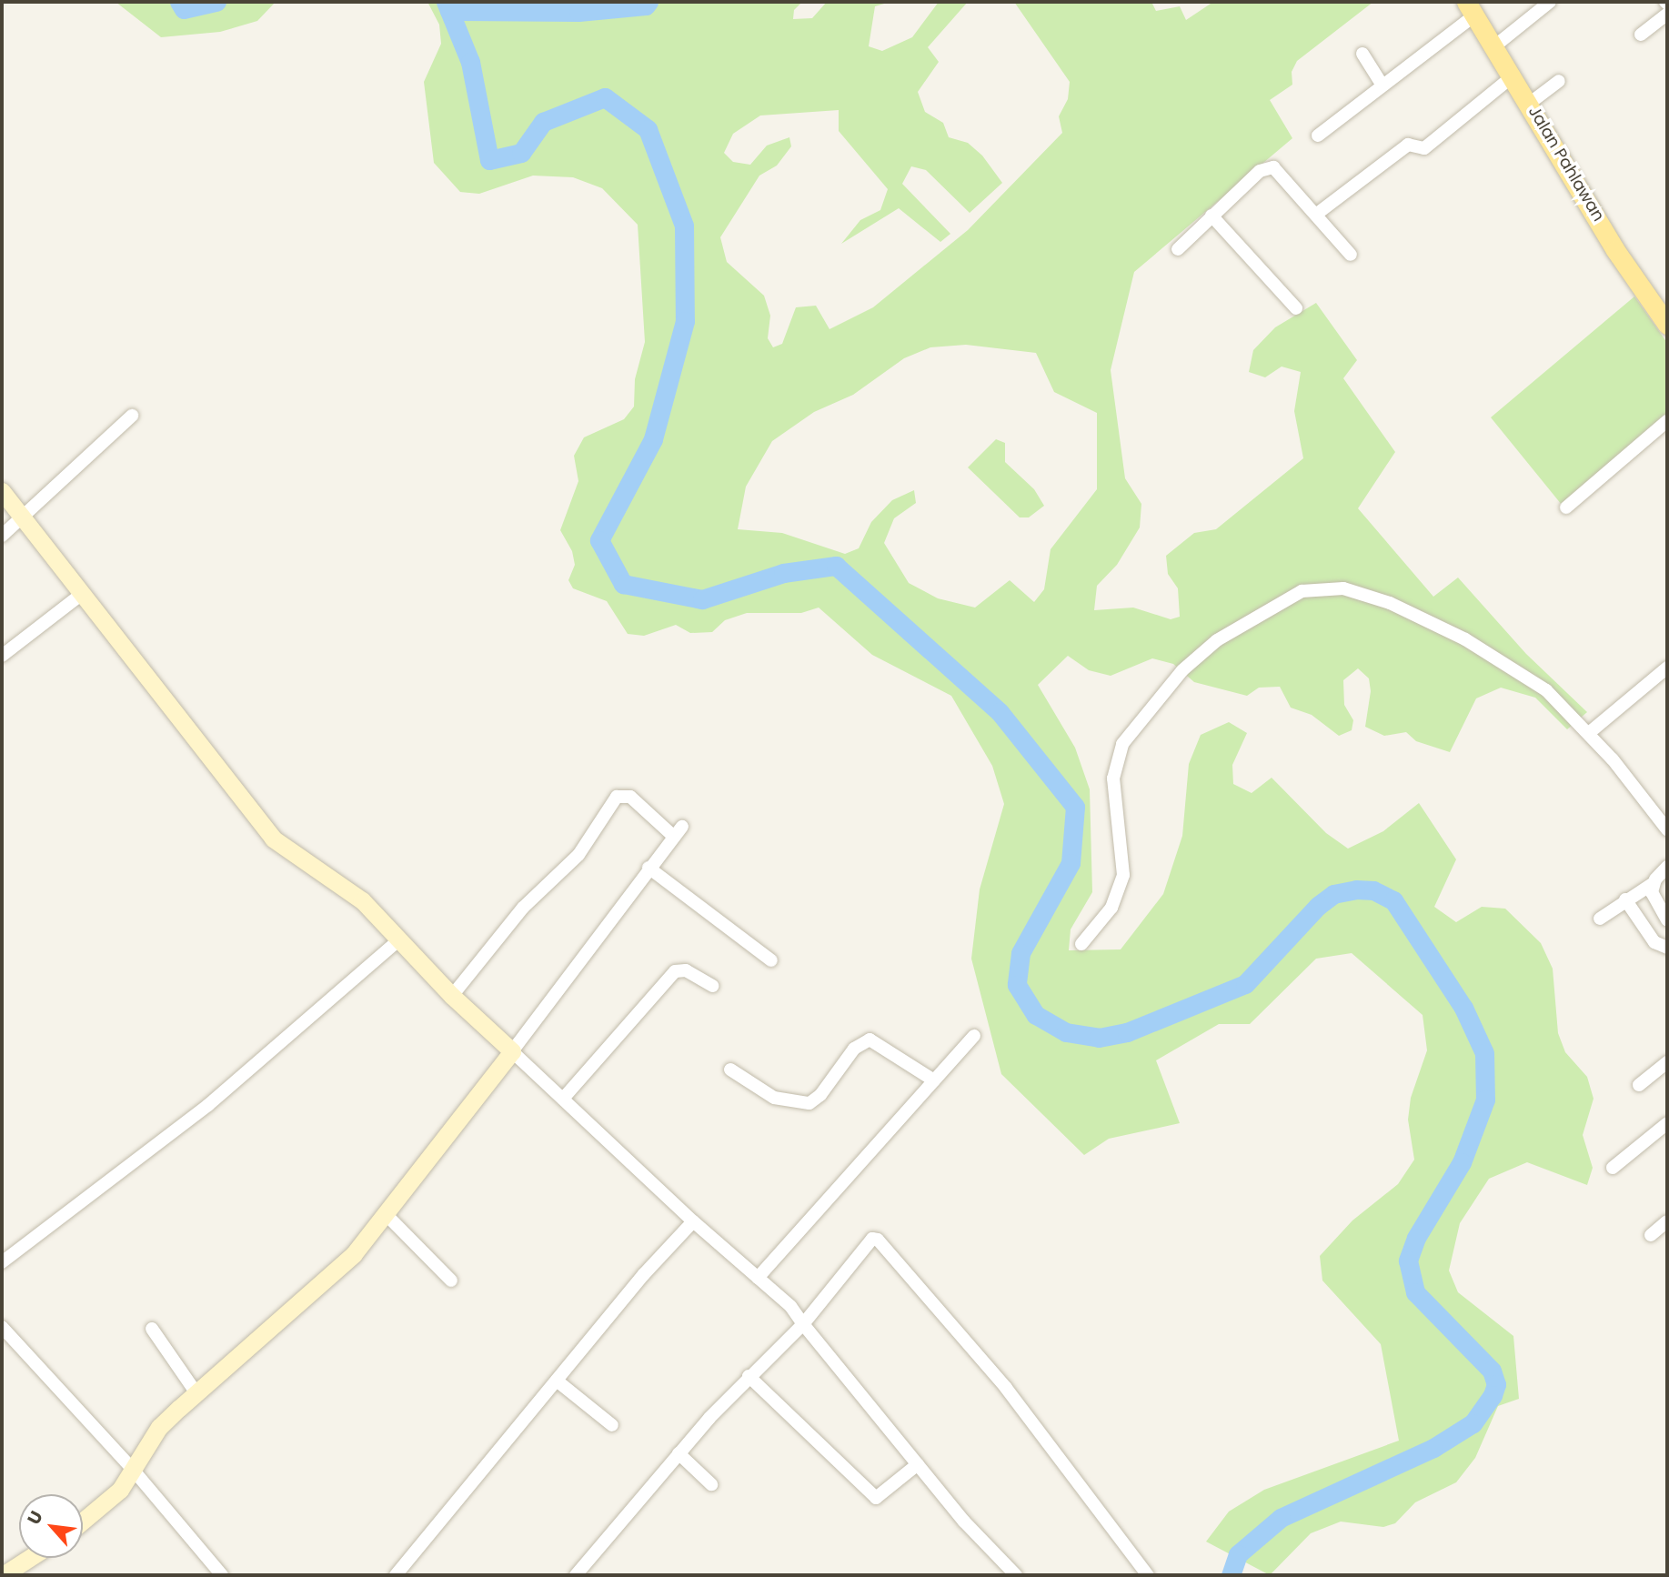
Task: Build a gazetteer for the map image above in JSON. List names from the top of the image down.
{
  "streets": {
    "main road": ["Jalan Pahlawan"]
  },
  "north": "top left"
}
